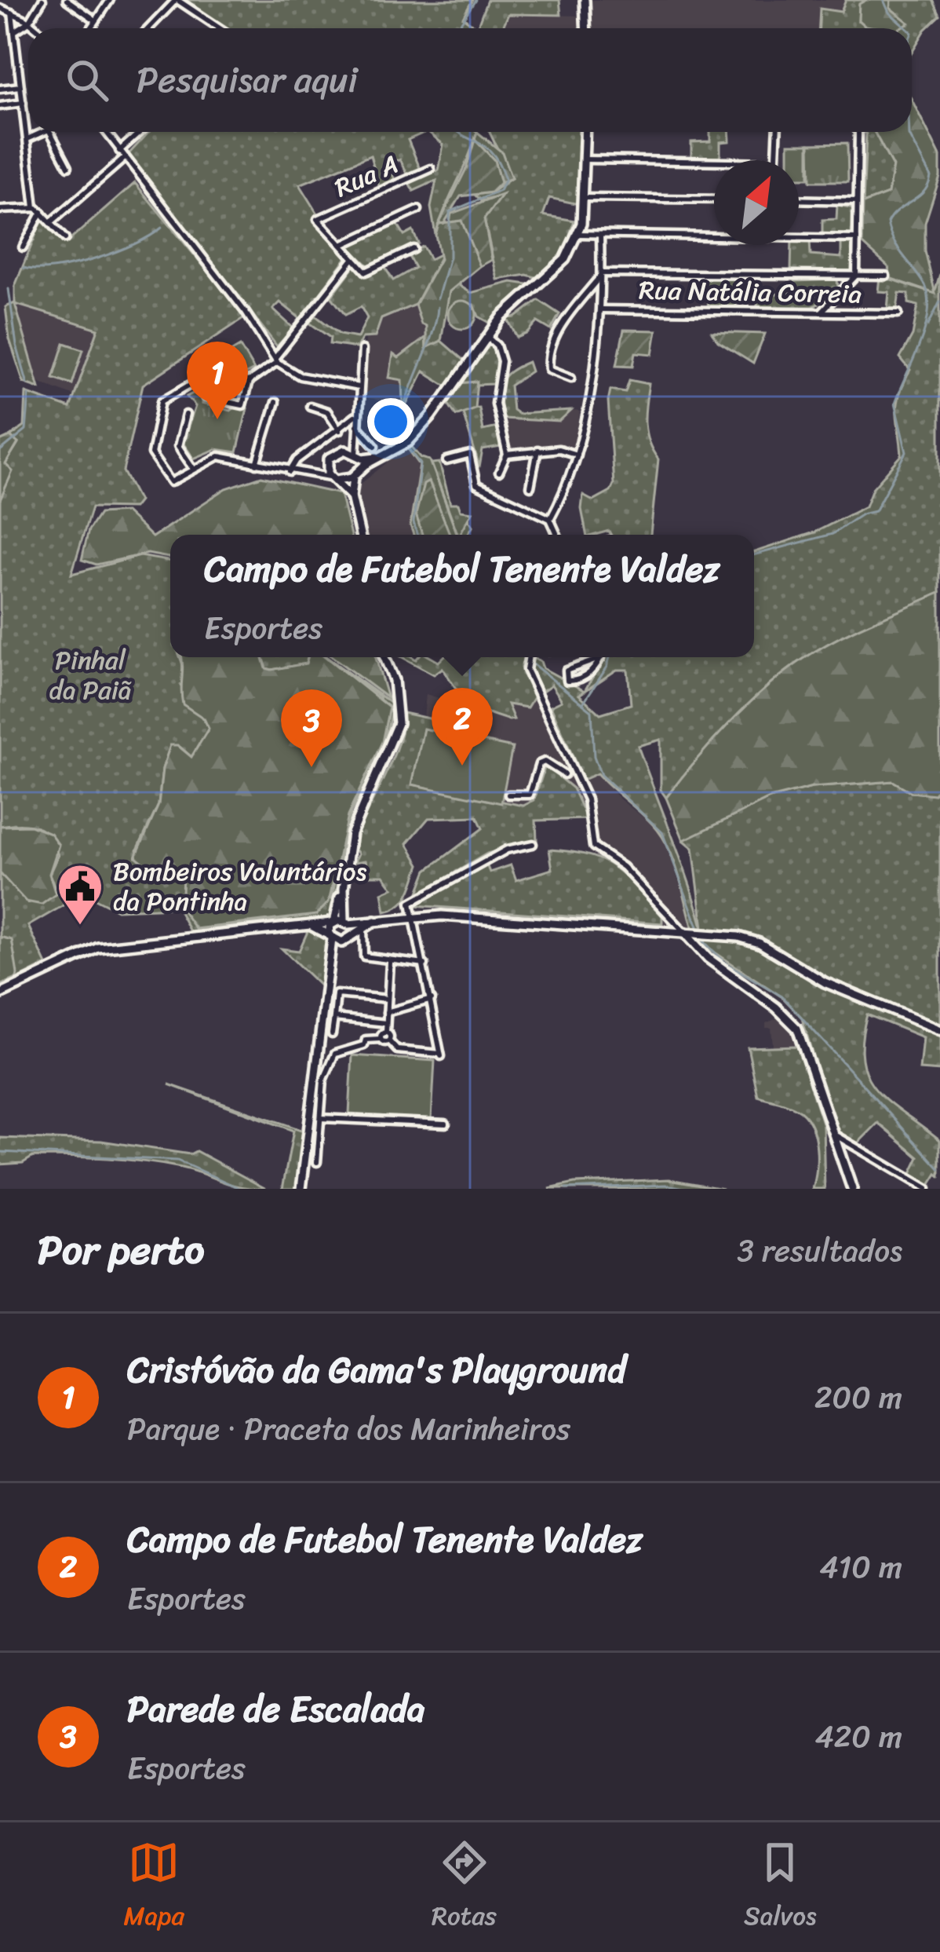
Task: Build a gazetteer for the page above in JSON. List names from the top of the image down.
{
  "streets": {
    "street": ["Rua A", "Rua Natália Correia"]
  },
  "parks": ["Pinhal da Paiã"],
  "places": {
    "public building": ["Bombeiros Voluntários da Pontinha"]
  },
  "north": "top right",
  "page": {
    "search": "Pesquisar aqui",
    "pins": ["1", "2", "3"],
    "popup": ["Campo de Futebol Tenente Valdez", "Esportes"],
    "heading": ["Por perto", "3 resultados"],
    "list": [
      {
        "mark": "1",
        "name": "Cristóvão da Gama's Playground",
        "note": "Parque · Praceta dos Marinheiros",
        "value": "200 m"
      },
      {
        "mark": "2",
        "name": "Campo de Futebol Tenente Valdez",
        "note": "Esportes",
        "value": "410 m"
      },
      {
        "mark": "3",
        "name": "Parede de Escalada",
        "note": "Esportes",
        "value": "420 m"
      }
    ],
    "nav": ["Mapa", "Rotas", "Salvos"]
  }
}
